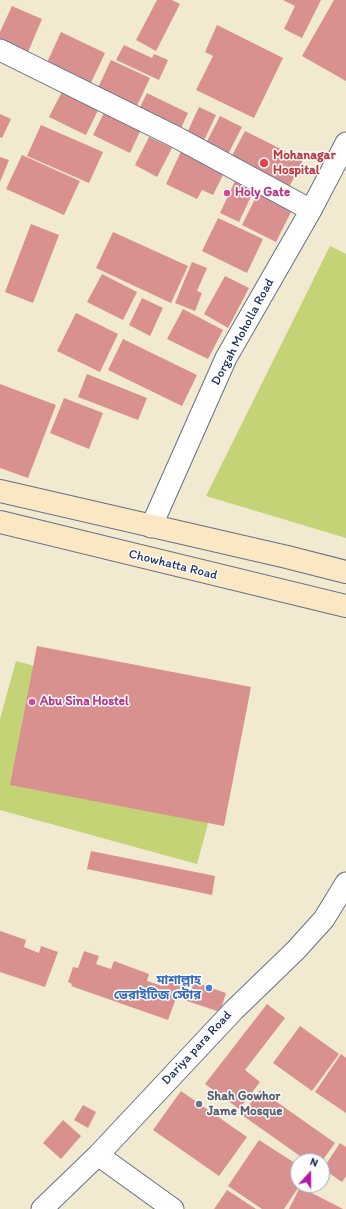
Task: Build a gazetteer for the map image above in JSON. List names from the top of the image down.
{
  "streets": {
    "main road": ["Chowhatta Road"],
    "street": ["Dorgah Moholla Road", "Dariya para Road"]
  },
  "places": [
    "Mohanagar Hospital",
    "Holy Gate",
    "Abu Sina Hostel",
    "মাশাল্লাহ ভেরাইটিজ স্টোর",
    "Shah Gowhor Jame Mosque"
  ],
  "north": "top"
}
